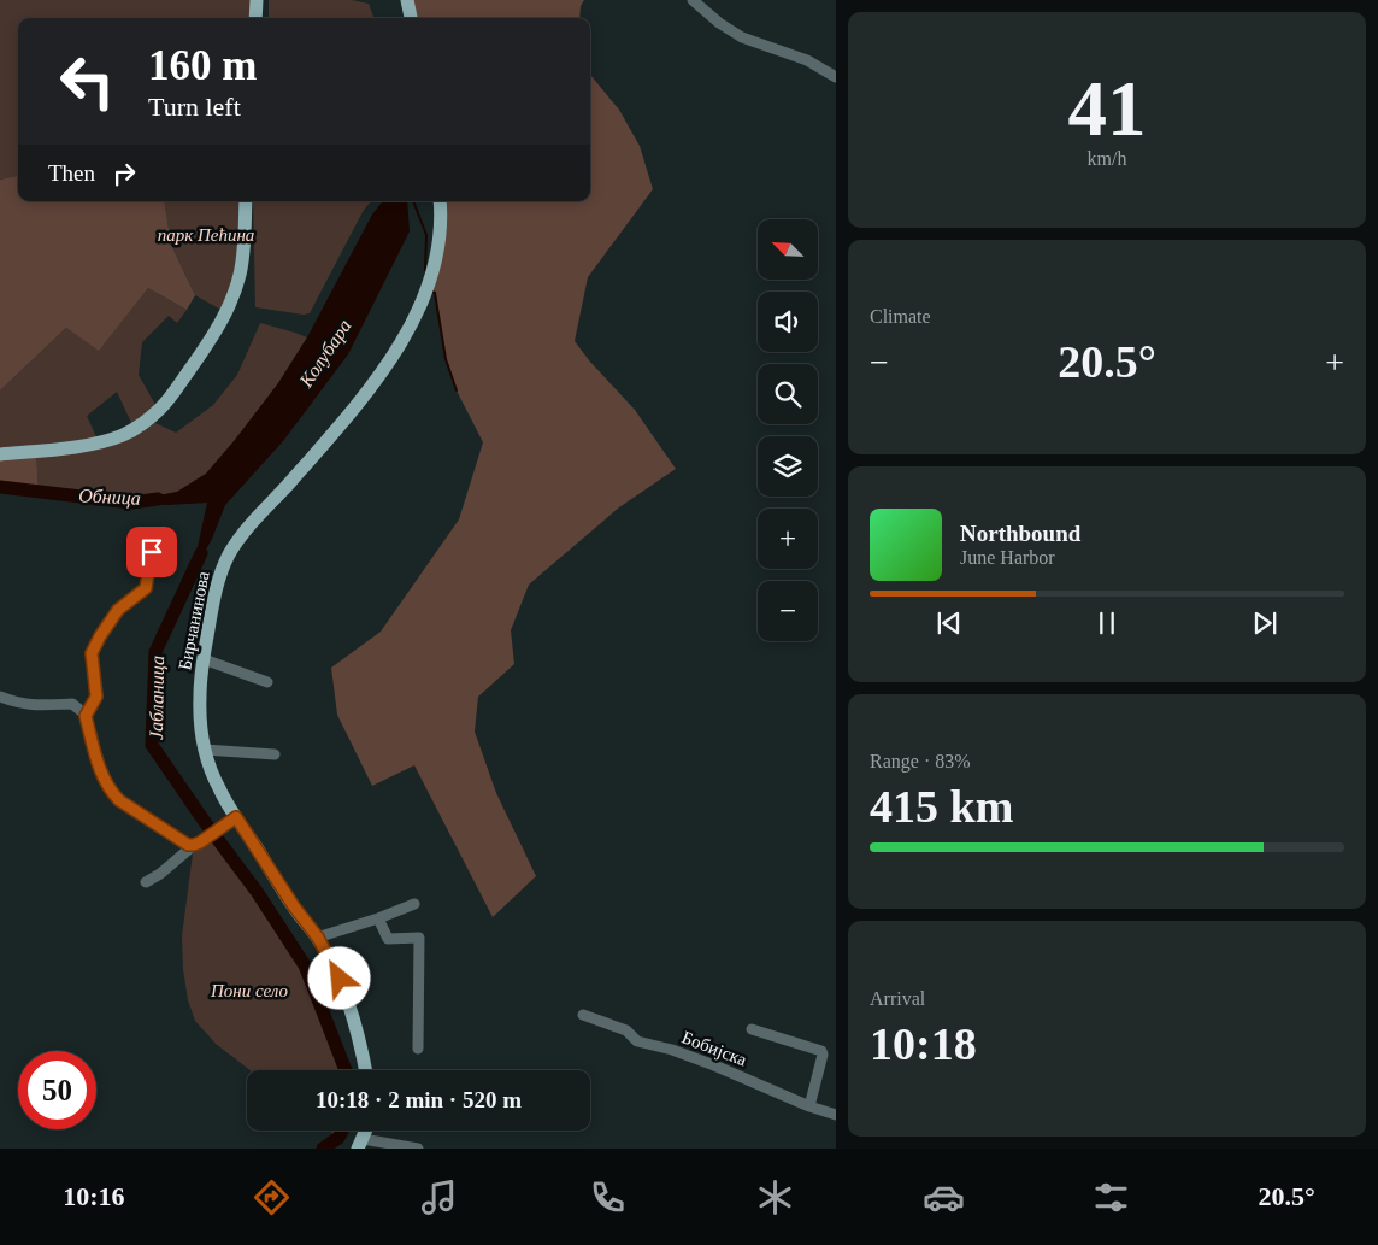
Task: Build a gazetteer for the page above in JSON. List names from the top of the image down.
{
  "streets": {
    "main road": ["Бирчанинова"],
    "street": ["Бобијска"]
  },
  "water": ["Колубара", "Обница", "Јабланица"],
  "parks": ["парк Пећина", "Пони село"],
  "north": "top left",
  "page": {
    "tile": [
      ["41", "km/h"],
      "Climate",
      ["Range · 83%", "415 km"],
      ["Arrival", "10:18"]
    ],
    "turn": ["160 m", "Turn left"],
    "then": "Then",
    "map_buttons": ["+", "−"],
    "heat": ["−", "20.5°", "+"],
    "song": ["Northbound", "June Harbor"],
    "limit": "50",
    "trip": "10:18 · 2 min · 520 m",
    "tabs": ["10:16", "20.5°"]
  }
}
